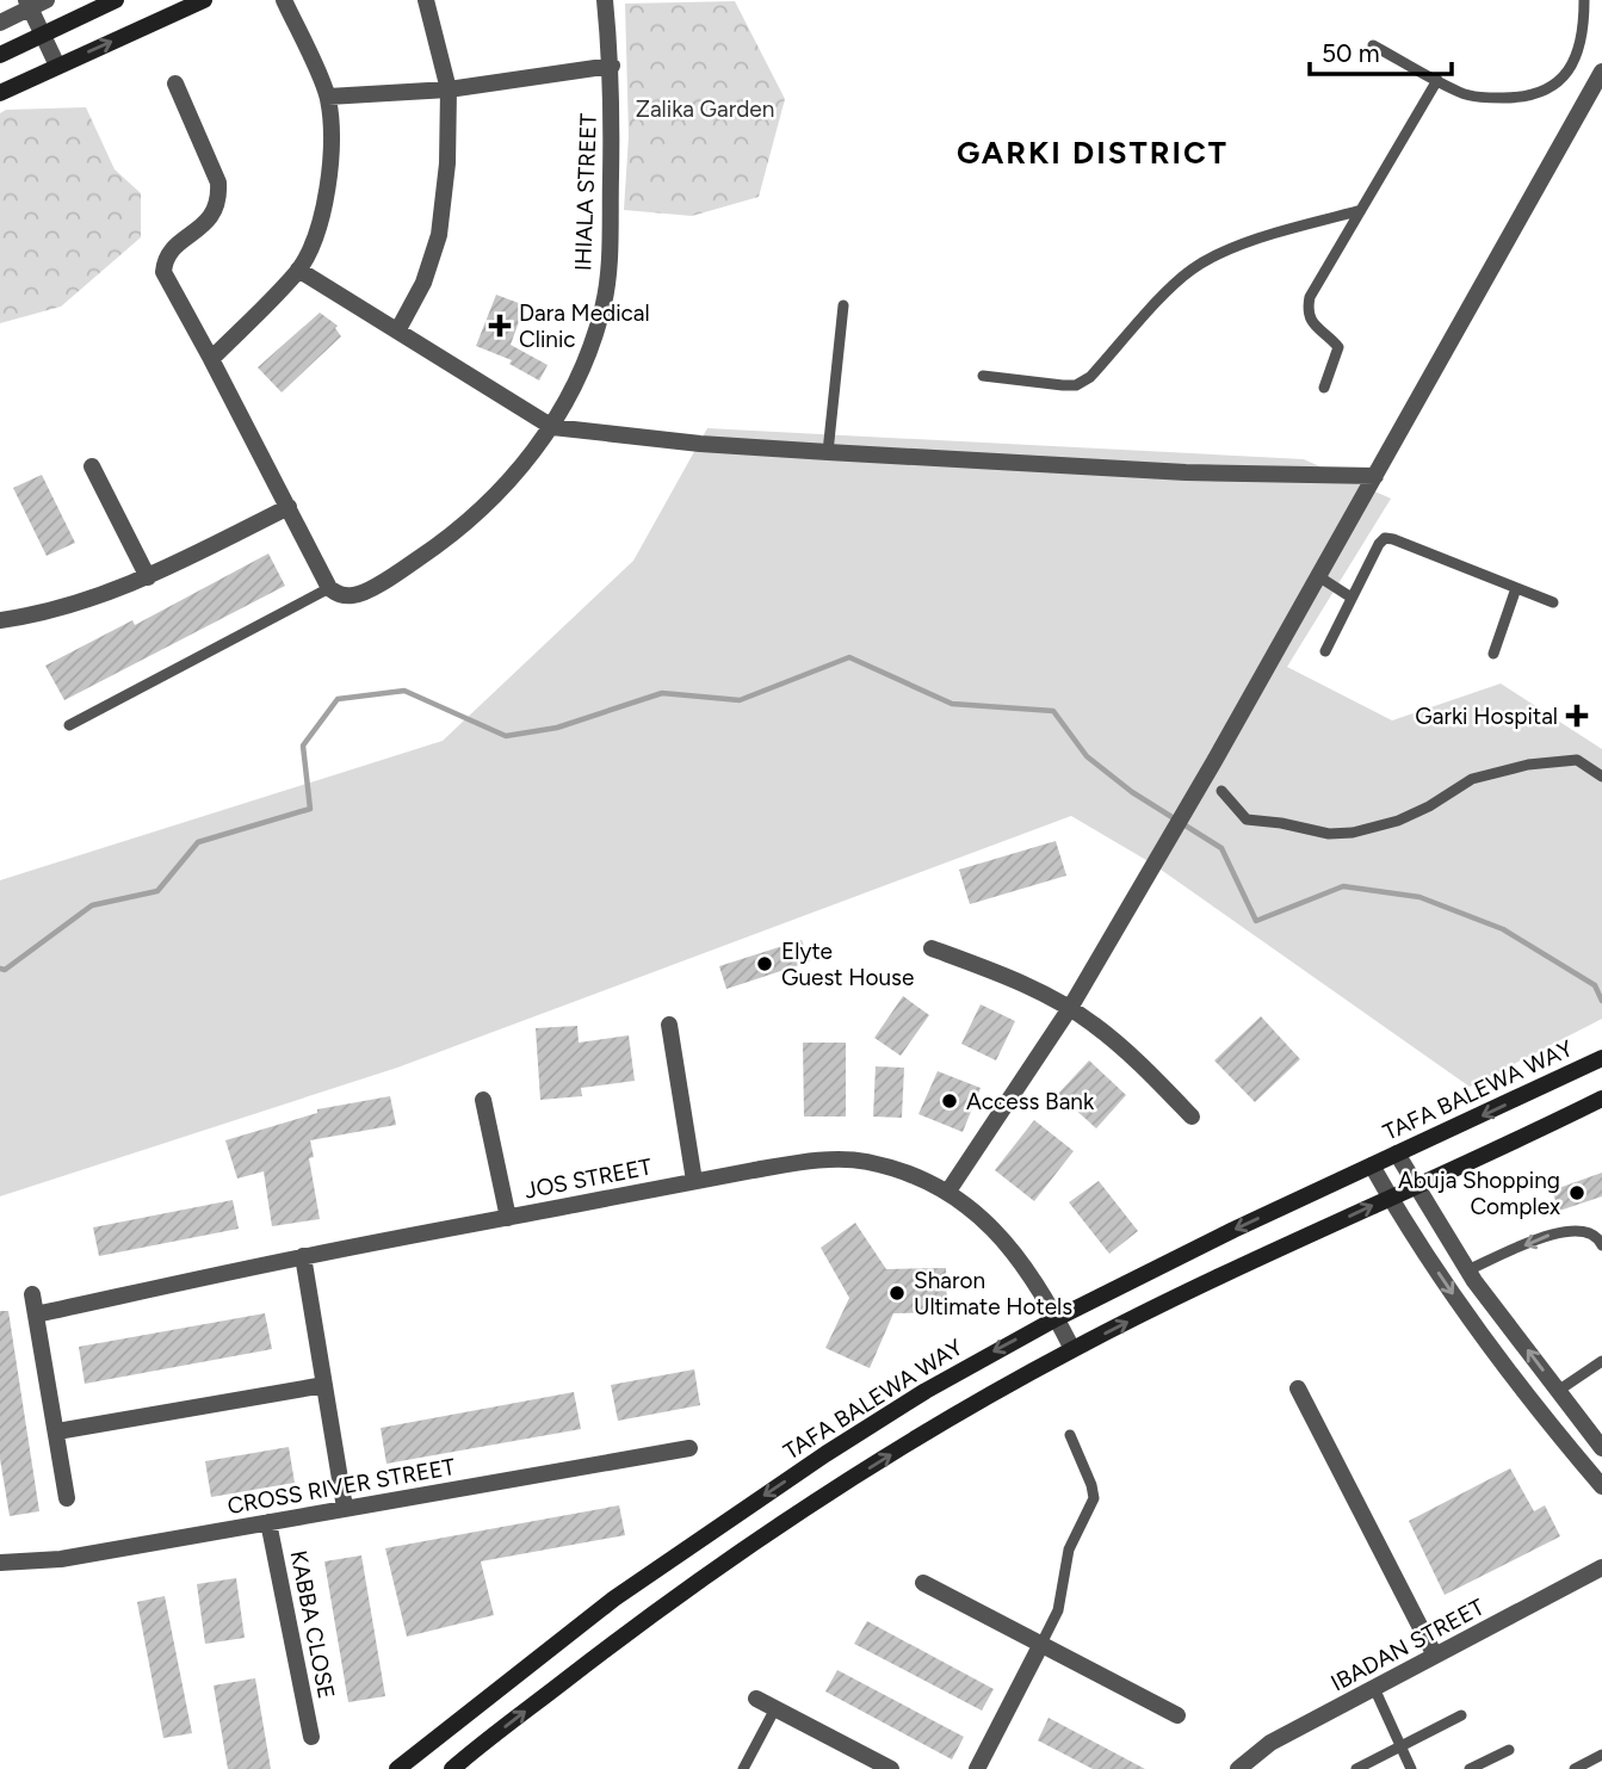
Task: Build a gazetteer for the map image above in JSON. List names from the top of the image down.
{
  "streets": {
    "main road": ["TAFA BALEWA WAY"],
    "street": [
      "IHIALA STREET",
      "JOS STREET",
      "CROSS RIVER STREET",
      "KABBA CLOSE",
      "IBADAN STREET"
    ]
  },
  "crossings": [
    ["TAFA BALEWA WAY", "JOS STREET"],
    ["CROSS RIVER STREET", "KABBA CLOSE"]
  ],
  "districts": ["GARKI DISTRICT"],
  "parks": ["Zalika Garden"],
  "places": {
    "health": ["Dara Medical Clinic", "Garki Hospital"],
    "other": [
      "Elyte Guest House",
      "Access Bank",
      "Abuja Shopping Complex",
      "Sharon Ultimate Hotels"
    ]
  },
  "scale_bar": "50 m"
}
